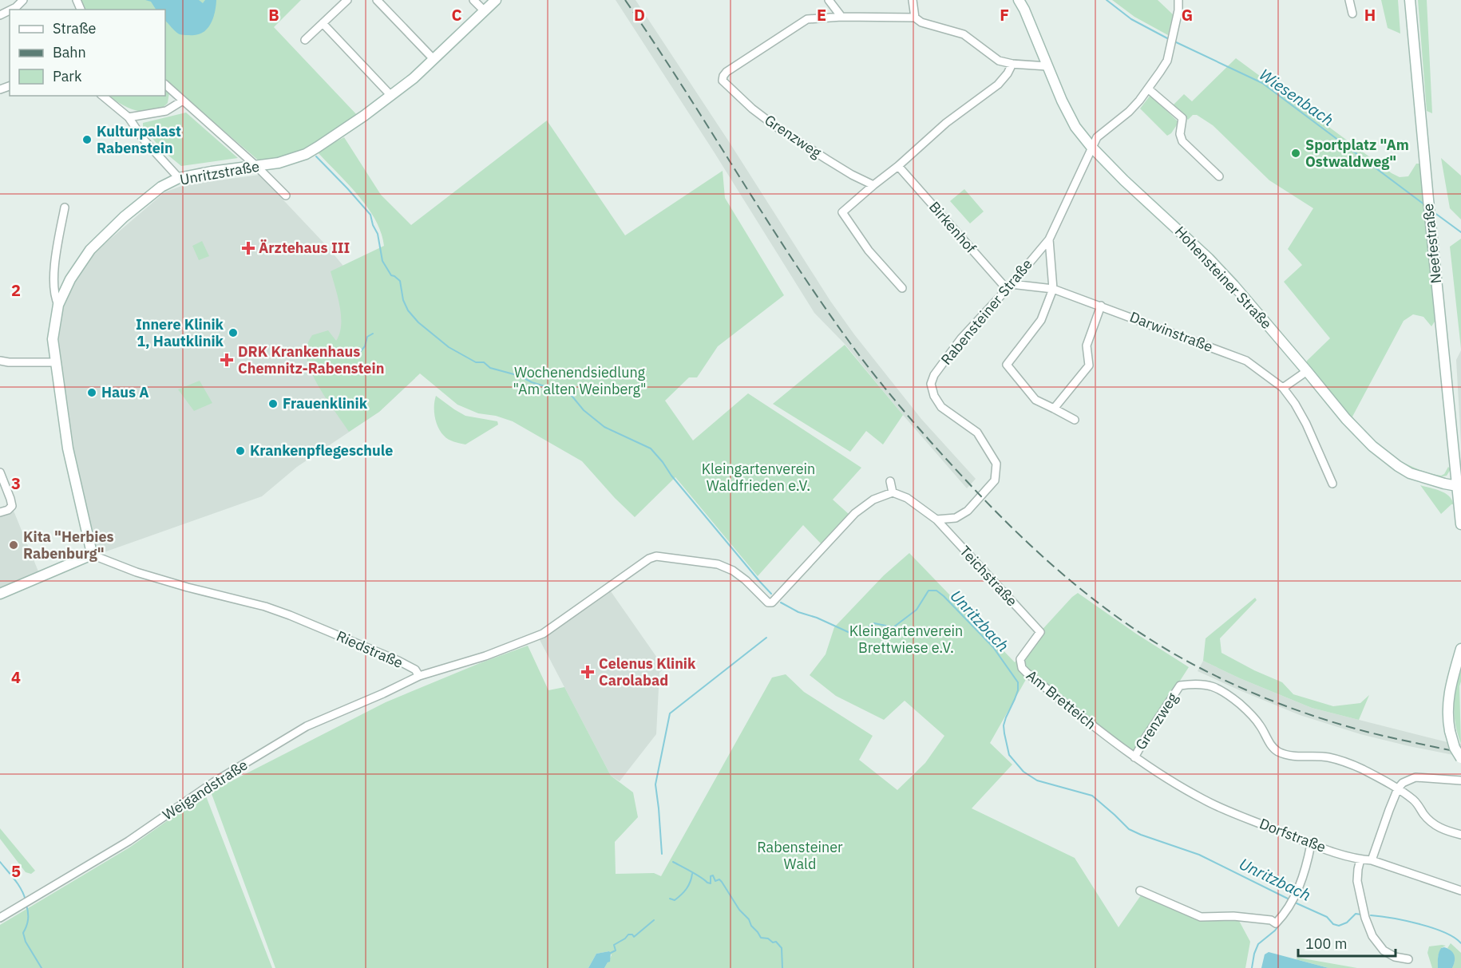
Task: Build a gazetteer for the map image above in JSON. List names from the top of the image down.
{
  "streets": {
    "main road": ["Unritzstraße", "Neefestraße", "Hohensteiner Straße"],
    "street": [
      "Grenzweg",
      "Birkenhof",
      "Rabensteiner Straße",
      "Darwinstraße",
      "Teichstraße",
      "Riedstraße",
      "Am Bretteich",
      "Weigandstraße",
      "Dorfstraße"
    ]
  },
  "crossings": [
    ["Grenzweg", "Am Bretteich"],
    ["Grenzweg", "Dorfstraße"],
    ["Unritzstraße", "Riedstraße"],
    ["Birkenhof", "Rabensteiner Straße"],
    ["Birkenhof", "Darwinstraße"],
    ["Neefestraße", "Hohensteiner Straße"],
    ["Hohensteiner Straße", "Rabensteiner Straße"],
    ["Rabensteiner Straße", "Darwinstraße"],
    ["Rabensteiner Straße", "Teichstraße"],
    ["Teichstraße", "Am Bretteich"],
    ["Riedstraße", "Weigandstraße"],
    ["Am Bretteich", "Dorfstraße"]
  ],
  "water": ["Wiesenbach", "Unritzbach"],
  "parks": [
    "Wochenendsiedlung \"Am alten Weinberg\"",
    "Kleingartenverein Waldfrieden e.V.",
    "Kleingartenverein Brettwiese e.V.",
    "Rabensteiner Wald"
  ],
  "places": {
    "other": [
      "Kulturpalast Rabenstein",
      "Sportplatz \"Am Ostwaldweg\"",
      "Innere Klinik 1, Hautklinik",
      "Haus A",
      "Frauenklinik",
      "Krankenpflegeschule",
      "Kita \"Herbies Rabenburg\""
    ],
    "health": ["Ärztehaus III", "DRK Krankenhaus Chemnitz-Rabenstein", "Celenus Klinik Carolabad"]
  },
  "legend": ["Straße", "Bahn", "Park"],
  "scale_bar": "100 m",
  "grid": {
    "columns": [
      "B",
      "C",
      "D",
      "E",
      "F",
      "G",
      "H"
    ],
    "rows": [
      "2",
      "3",
      "4",
      "5"
    ]
  }
}
